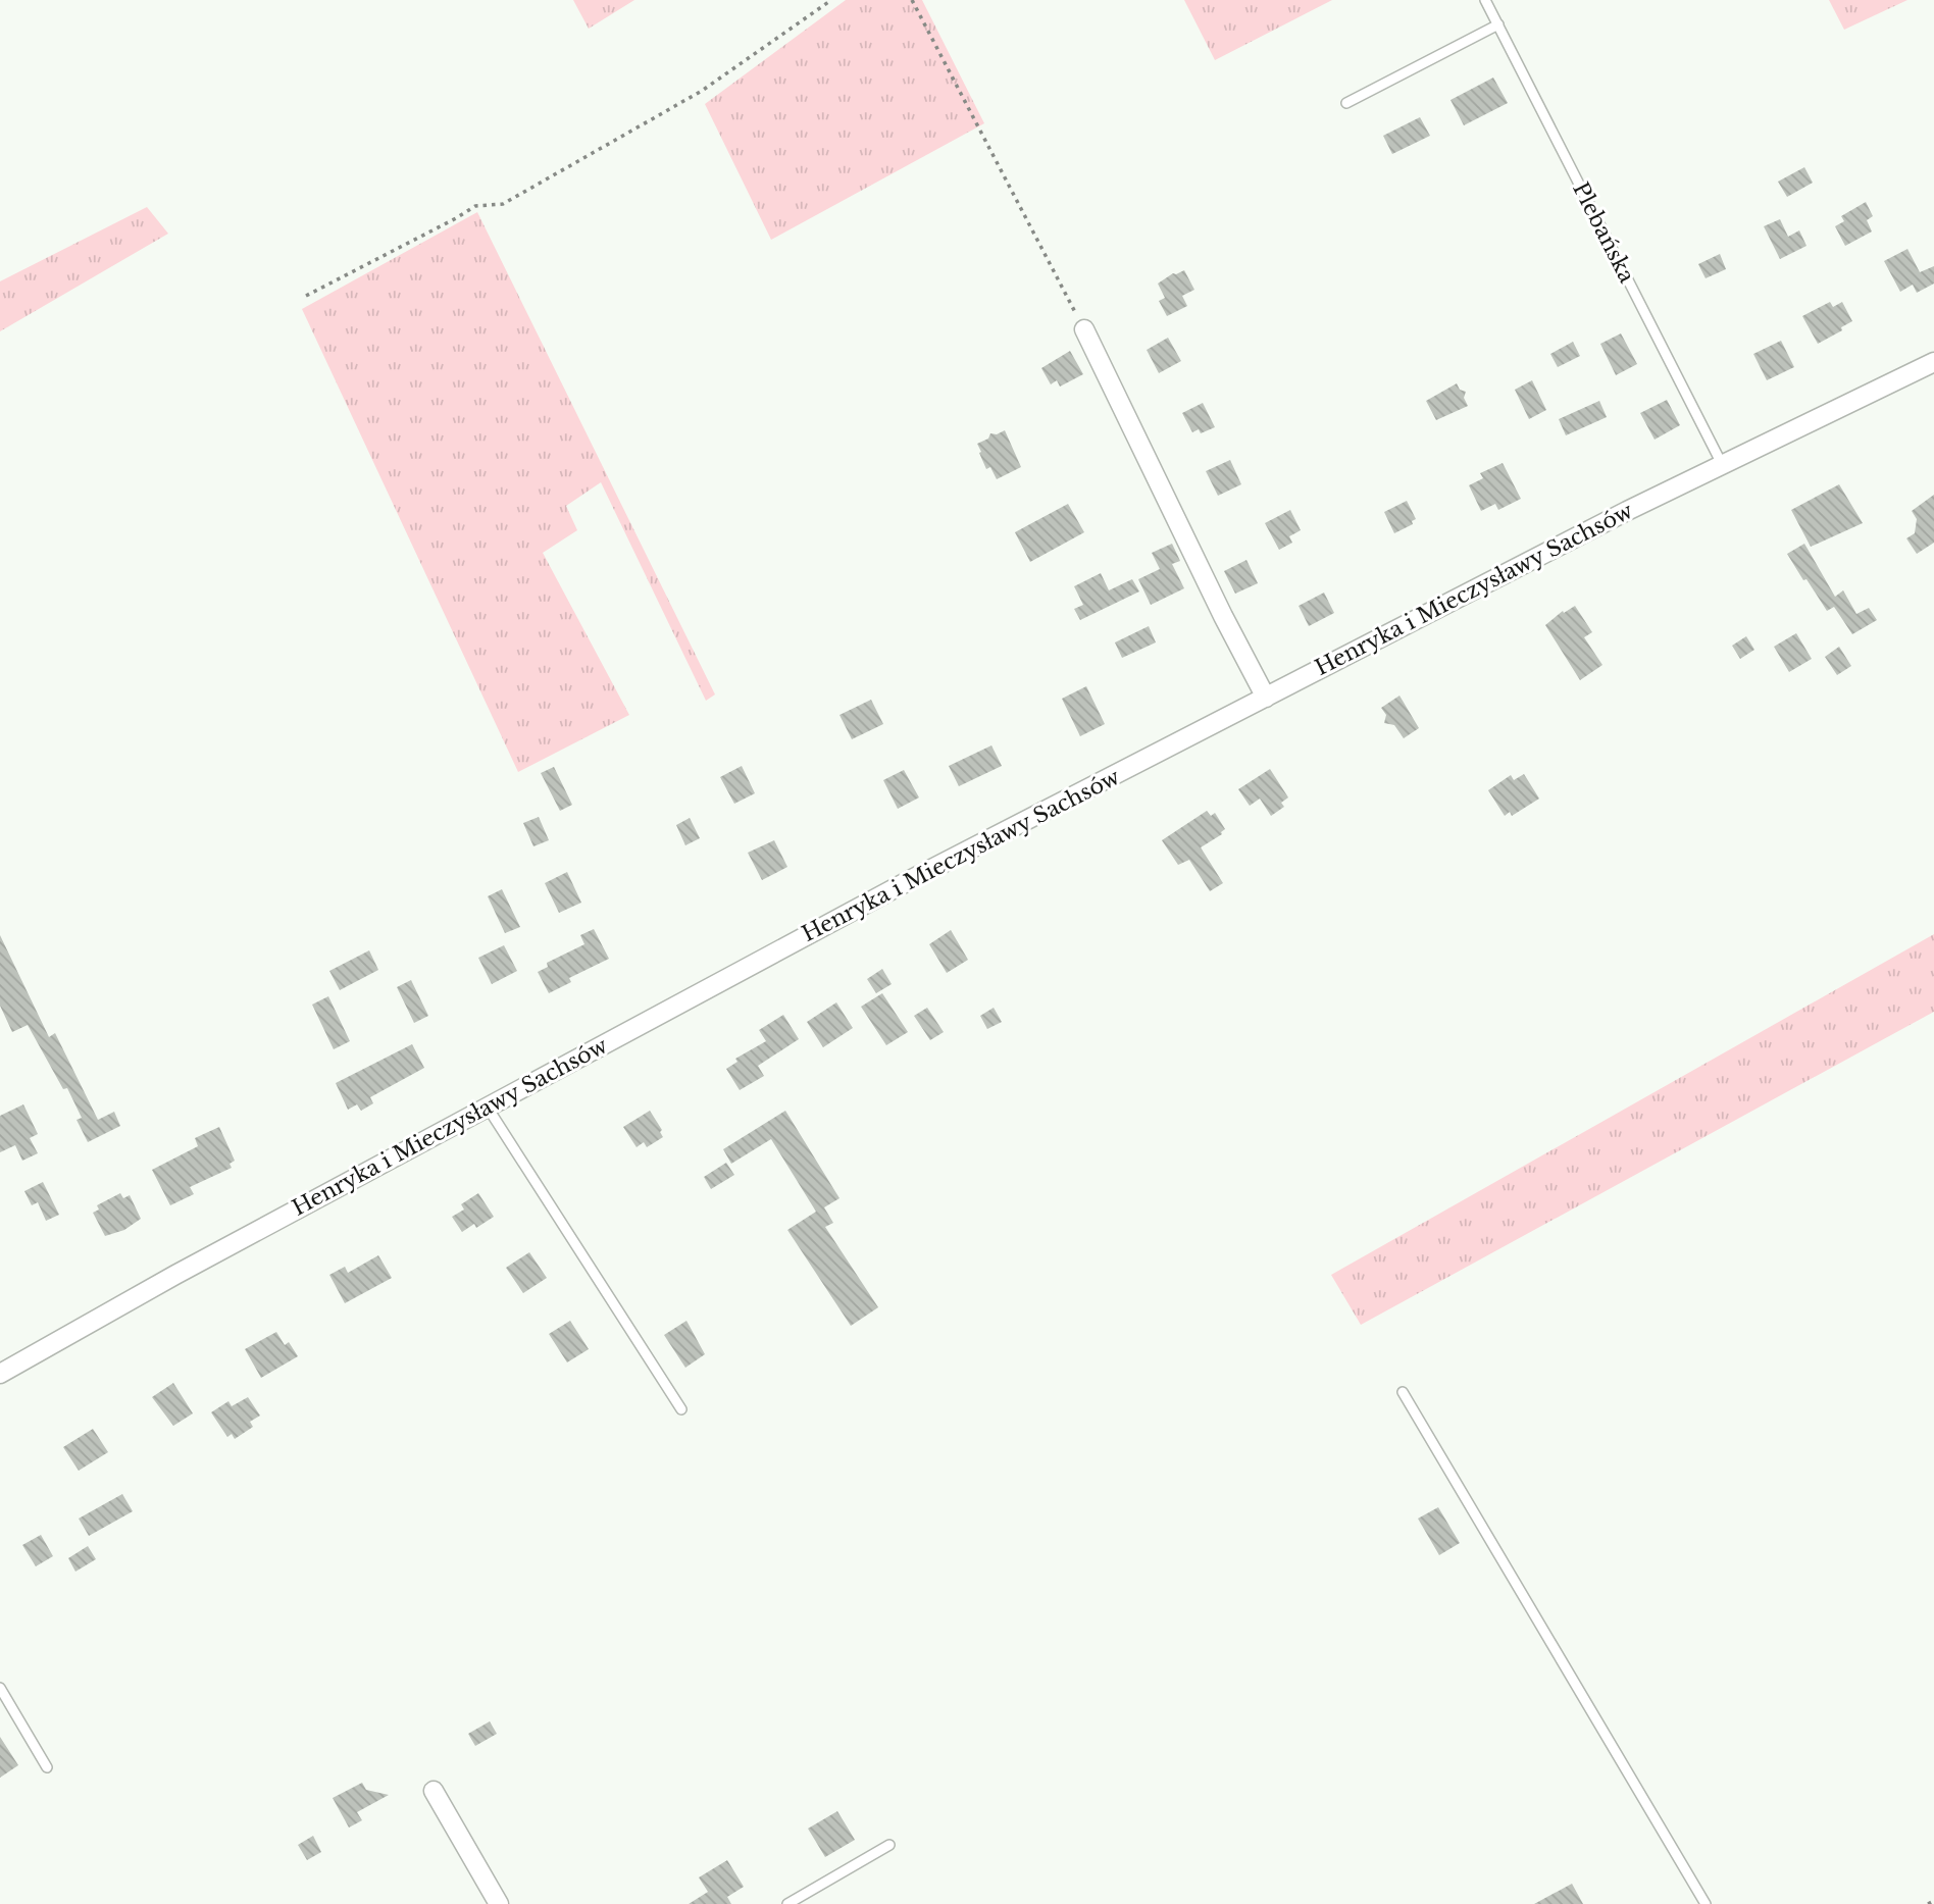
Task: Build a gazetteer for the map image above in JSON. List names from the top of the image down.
{
  "streets": {
    "street": ["Henryka i Mieczysławy Sachsów"],
    "lane": ["Plebańska"]
  },
  "crossings": [
    ["Plebańska", "Henryka i Mieczysławy Sachsów"]
  ]
}
